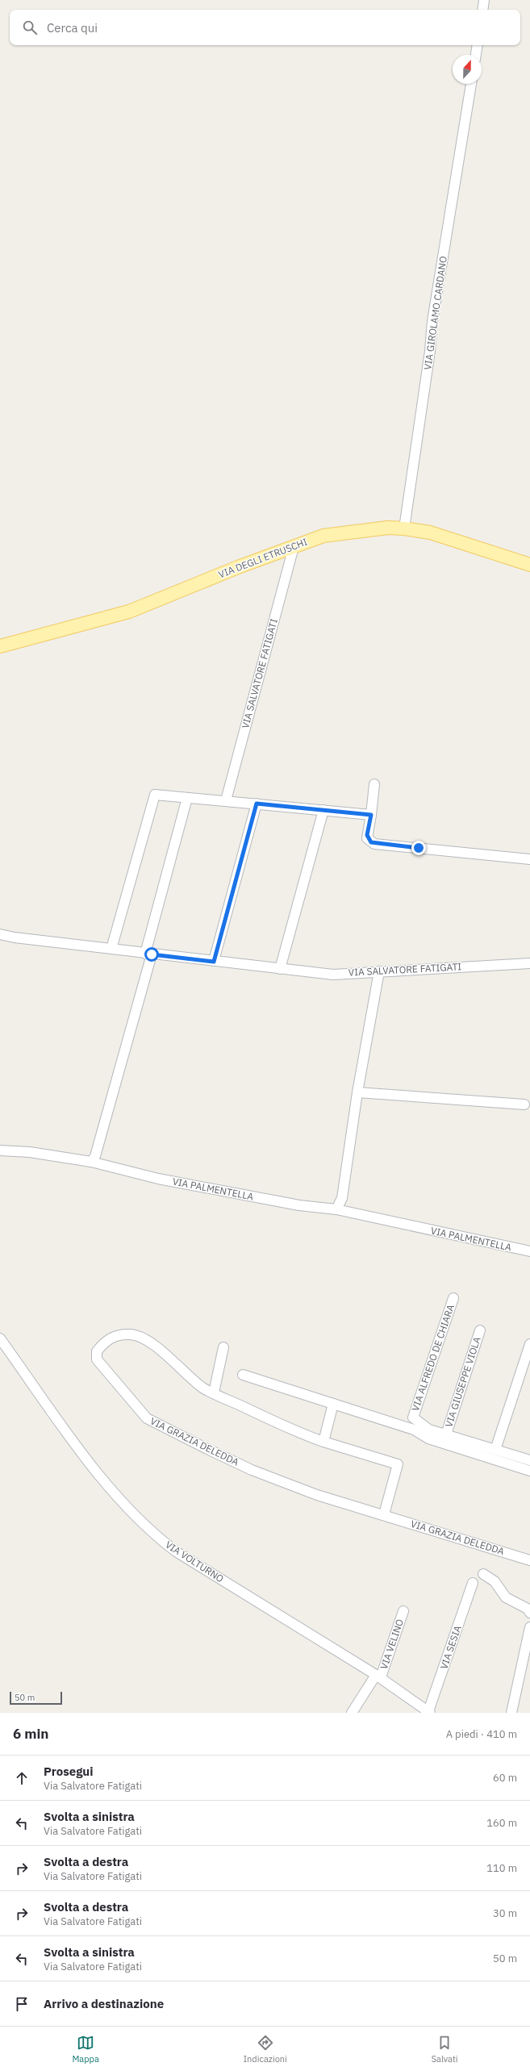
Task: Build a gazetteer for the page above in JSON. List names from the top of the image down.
{
  "streets": {
    "main road": ["VIA DEGLI ETRUSCHI"],
    "street": [
      "VIA GIROLAMO CARDANO",
      "VIA SALVATORE FATIGATI",
      "VIA PALMENTELLA",
      "VIA ALFREDO DE CHIARA",
      "VIA GIUSEPPE VIOLA",
      "VIA GRAZIA DELEDDA",
      "VIA VOLTURNO",
      "VIA VELINO",
      "VIA SESIA"
    ]
  },
  "crossings": [
    ["VIA GIROLAMO CARDANO", "VIA DEGLI ETRUSCHI"],
    ["VIA DEGLI ETRUSCHI", "VIA SALVATORE FATIGATI"],
    ["VIA ALFREDO DE CHIARA", "VIA GIUSEPPE VIOLA"],
    ["VIA VOLTURNO", "VIA VELINO"],
    ["VIA VOLTURNO", "VIA SESIA"]
  ],
  "scale_bar": "50 m",
  "north": "top",
  "page": {
    "search": "Cerca qui",
    "scale": "50 m",
    "heading": ["6 min", "A piedi · 410 m"],
    "list": [
      ["Prosegui", "Via Salvatore Fatigati", "60 m"],
      ["Svolta a sinistra", "Via Salvatore Fatigati", "160 m"],
      ["Svolta a destra", "Via Salvatore Fatigati", "110 m"],
      ["Svolta a destra", "Via Salvatore Fatigati", "30 m"],
      ["Svolta a sinistra", "Via Salvatore Fatigati", "50 m"],
      "Arrivo a destinazione"
    ],
    "nav": ["Mappa", "Indicazioni", "Salvati"]
  }
}
